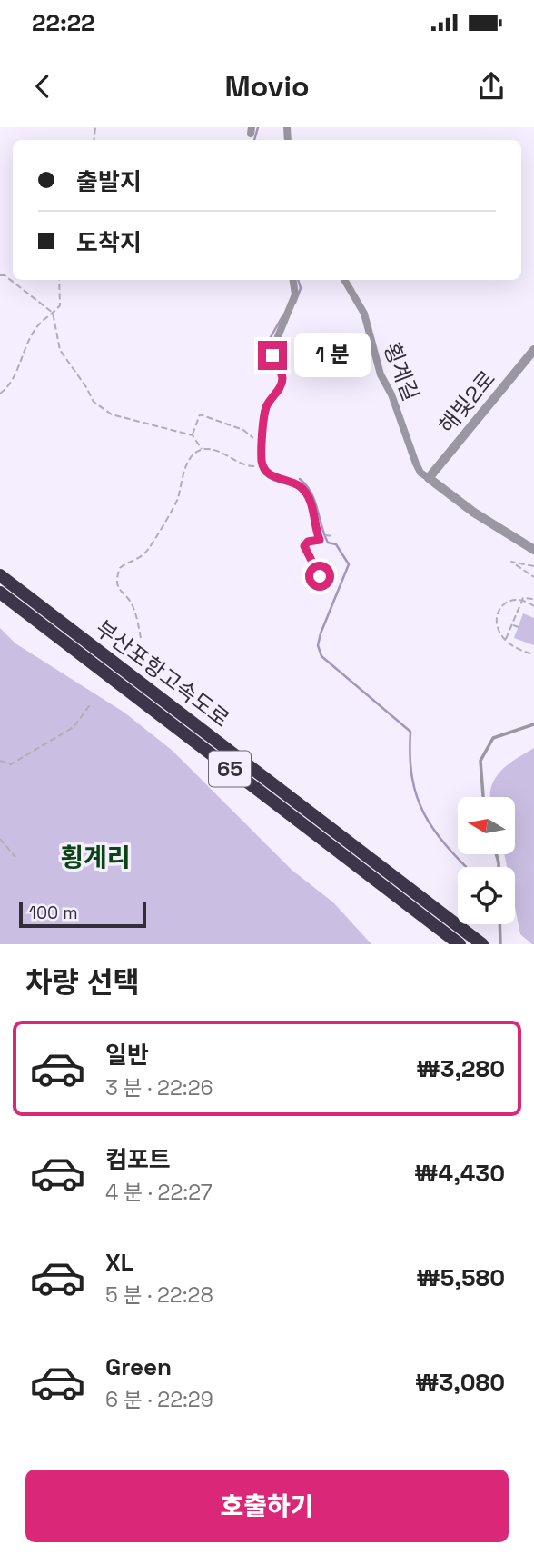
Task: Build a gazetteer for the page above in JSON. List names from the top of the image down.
{
  "streets": {
    "highway": ["부산포항고속도로", "65"],
    "street": ["횡계길", "해빛2로"]
  },
  "crossings": [
    ["횡계길", "해빛2로"]
  ],
  "districts": ["횡계리"],
  "scale_bar": "100 m",
  "north": "left",
  "page": {
    "status": "22:22",
    "header": "Movio",
    "banner": ["출발지", "도착지"],
    "bubble": "1 분",
    "scale": "100 m",
    "heading": "차량 선택",
    "list": [
      {
        "name": "일반",
        "note": "3 분 · 22:26",
        "value": "₩3,280"
      },
      {
        "name": "컴포트",
        "note": "4 분 · 22:27",
        "value": "₩4,430"
      },
      {
        "name": "XL",
        "note": "5 분 · 22:28",
        "value": "₩5,580"
      },
      {
        "name": "Green",
        "note": "6 분 · 22:29",
        "value": "₩3,080"
      }
    ],
    "buttons": "호출하기"
  }
}
